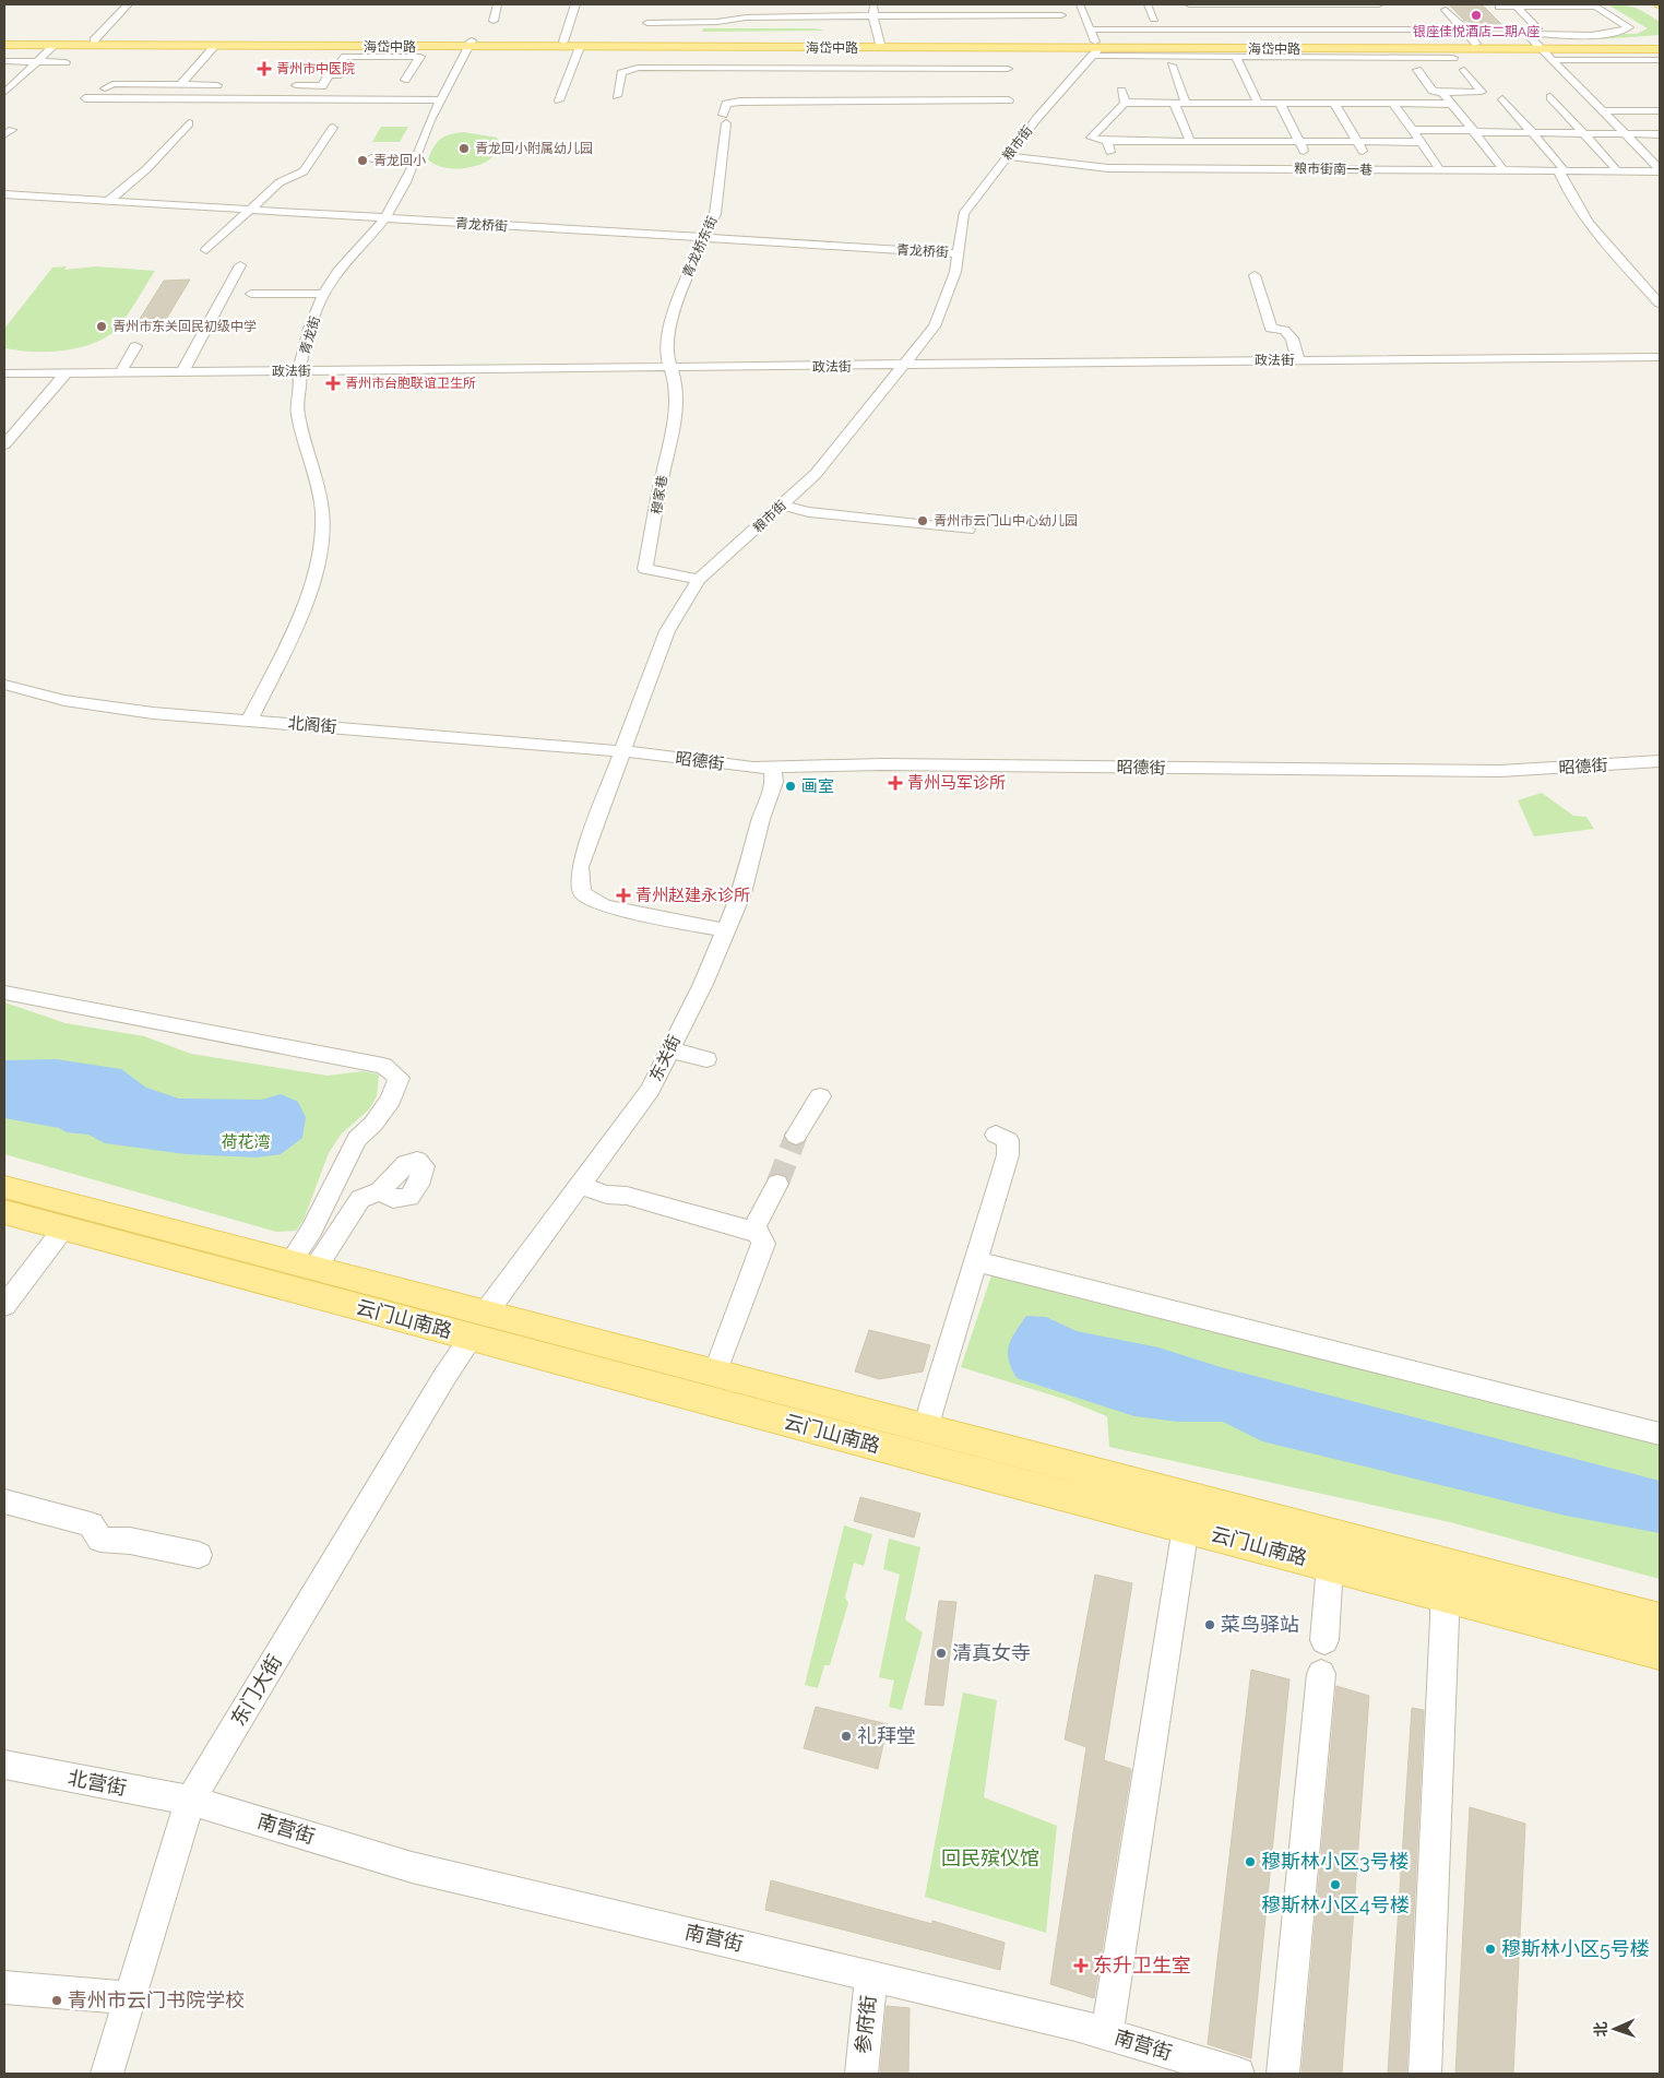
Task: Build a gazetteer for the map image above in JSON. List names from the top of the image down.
{
  "streets": {
    "main road": ["海岱中路", "云门山南路"],
    "street": [
      "粮市街",
      "粮市街南一巷",
      "青龙桥街",
      "青龙桥东街",
      "青龙街",
      "政法街",
      "穆家巷",
      "北阁街",
      "昭德街",
      "东关街",
      "东门大街",
      "北营街",
      "南营街",
      "参府街"
    ]
  },
  "crossings": [
    ["海岱中路", "粮市街"],
    ["海岱中路", "青龙街"],
    ["粮市街", "粮市街南一巷"],
    ["粮市街", "青龙桥街"],
    ["粮市街", "政法街"],
    ["粮市街", "穆家巷"],
    ["粮市街", "北阁街"],
    ["粮市街", "昭德街"],
    ["粮市街", "东关街"],
    ["青龙桥街", "青龙桥东街"],
    ["青龙桥街", "青龙街"],
    ["青龙桥东街", "政法街"],
    ["青龙桥东街", "穆家巷"],
    ["青龙街", "政法街"],
    ["青龙街", "北阁街"],
    ["政法街", "穆家巷"],
    ["北阁街", "昭德街"],
    ["昭德街", "东关街"],
    ["东关街", "云门山南路"],
    ["东关街", "东门大街"],
    ["云门山南路", "东门大街"],
    ["东门大街", "北营街"],
    ["东门大街", "南营街"],
    ["北营街", "南营街"],
    ["南营街", "参府街"]
  ],
  "parks": ["荷花湾", "回民殡仪馆"],
  "places": {
    "other": [
      "银座佳悦酒店二期A座",
      "青龙回小附属幼儿园",
      "青龙回小",
      "青州市东关回民初级中学",
      "青州市云门山中心幼儿园",
      "画室",
      "菜鸟驿站",
      "清真女寺",
      "礼拜堂",
      "穆斯林小区3号楼",
      "穆斯林小区4号楼",
      "穆斯林小区5号楼",
      "青州市云门书院学校"
    ],
    "health": [
      "青州市中医院",
      "青州市台胞联谊卫生所",
      "青州马军诊所",
      "青州赵建永诊所",
      "东升卫生室"
    ]
  },
  "north": "left"
}
